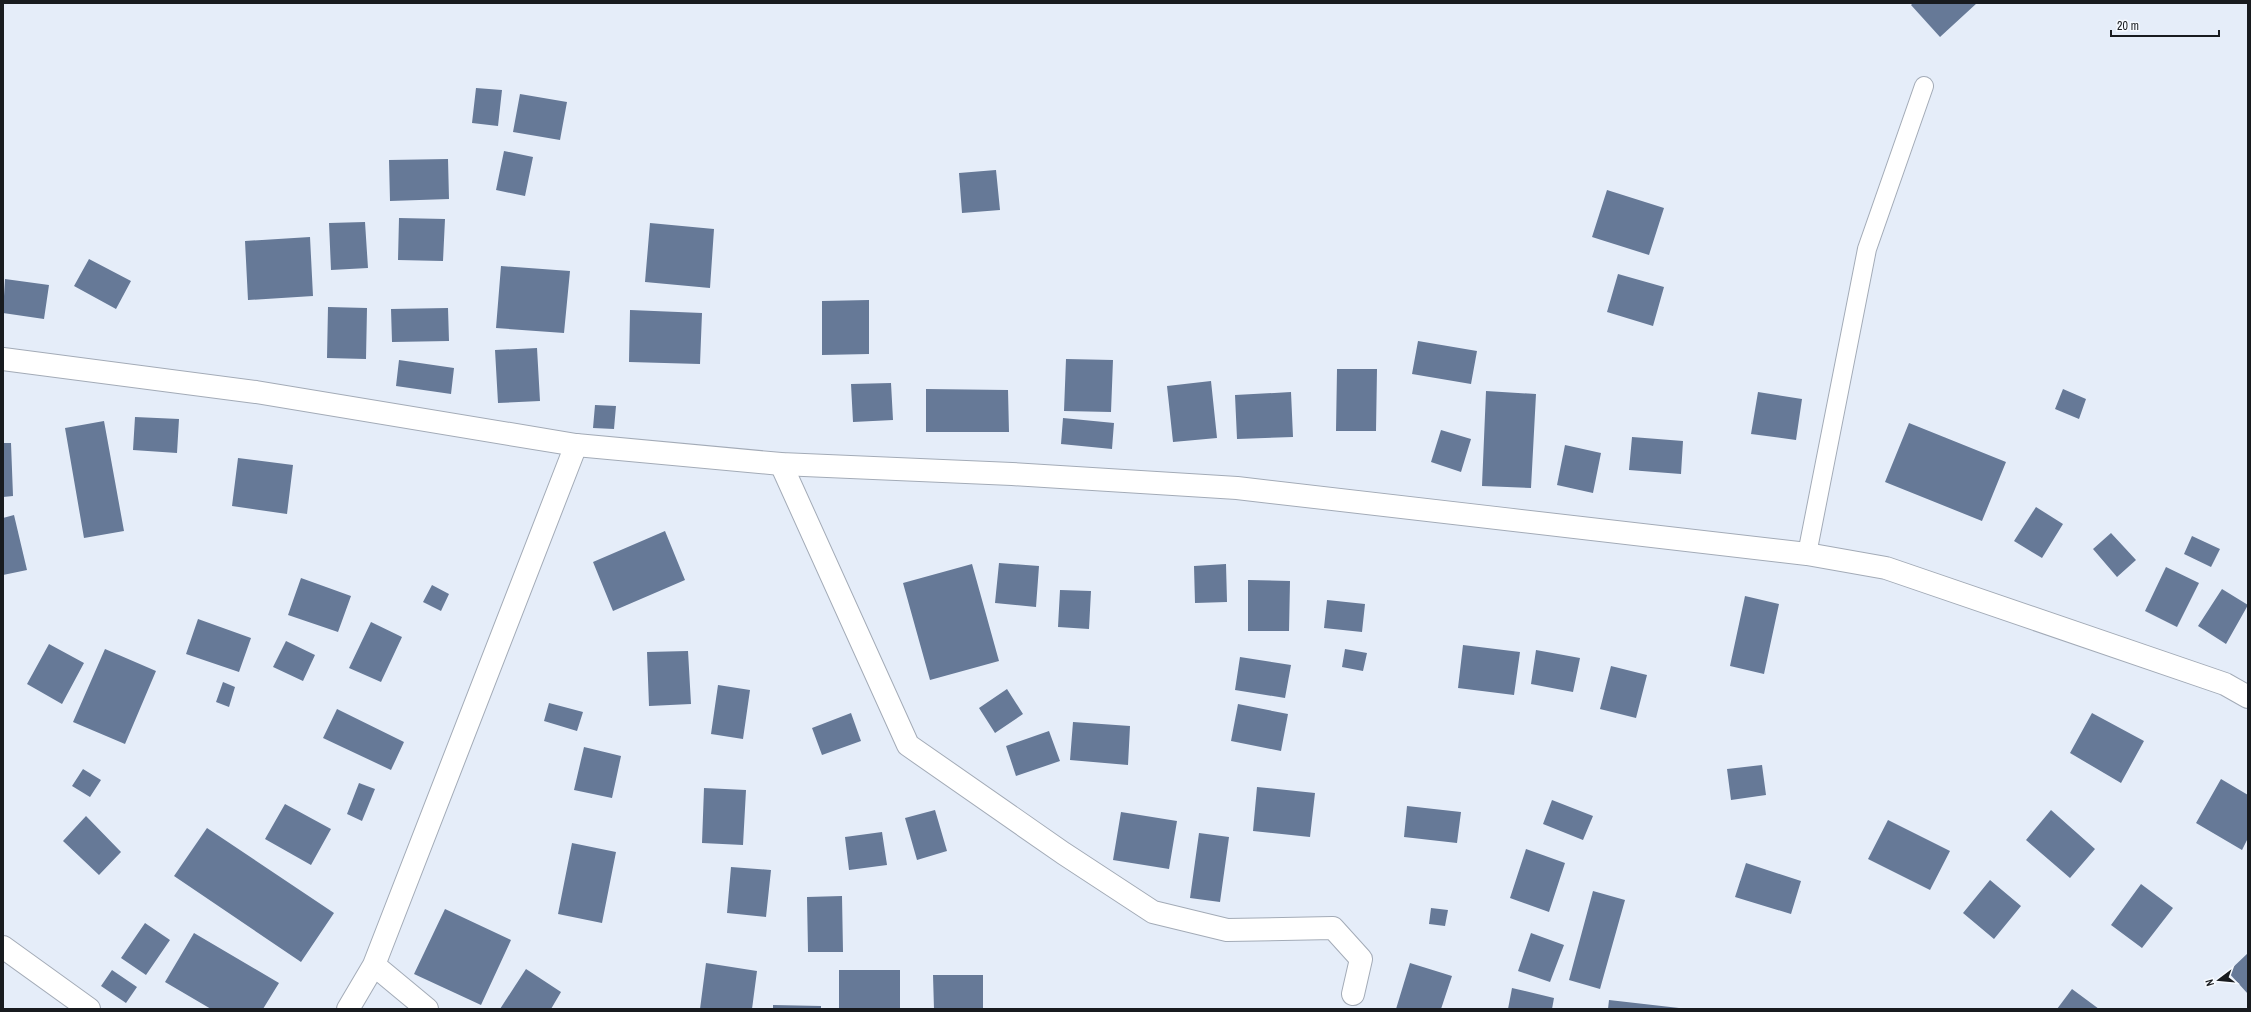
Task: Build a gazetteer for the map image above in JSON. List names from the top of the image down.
{
  "scale_bar": "20 m",
  "north": "left"
}
